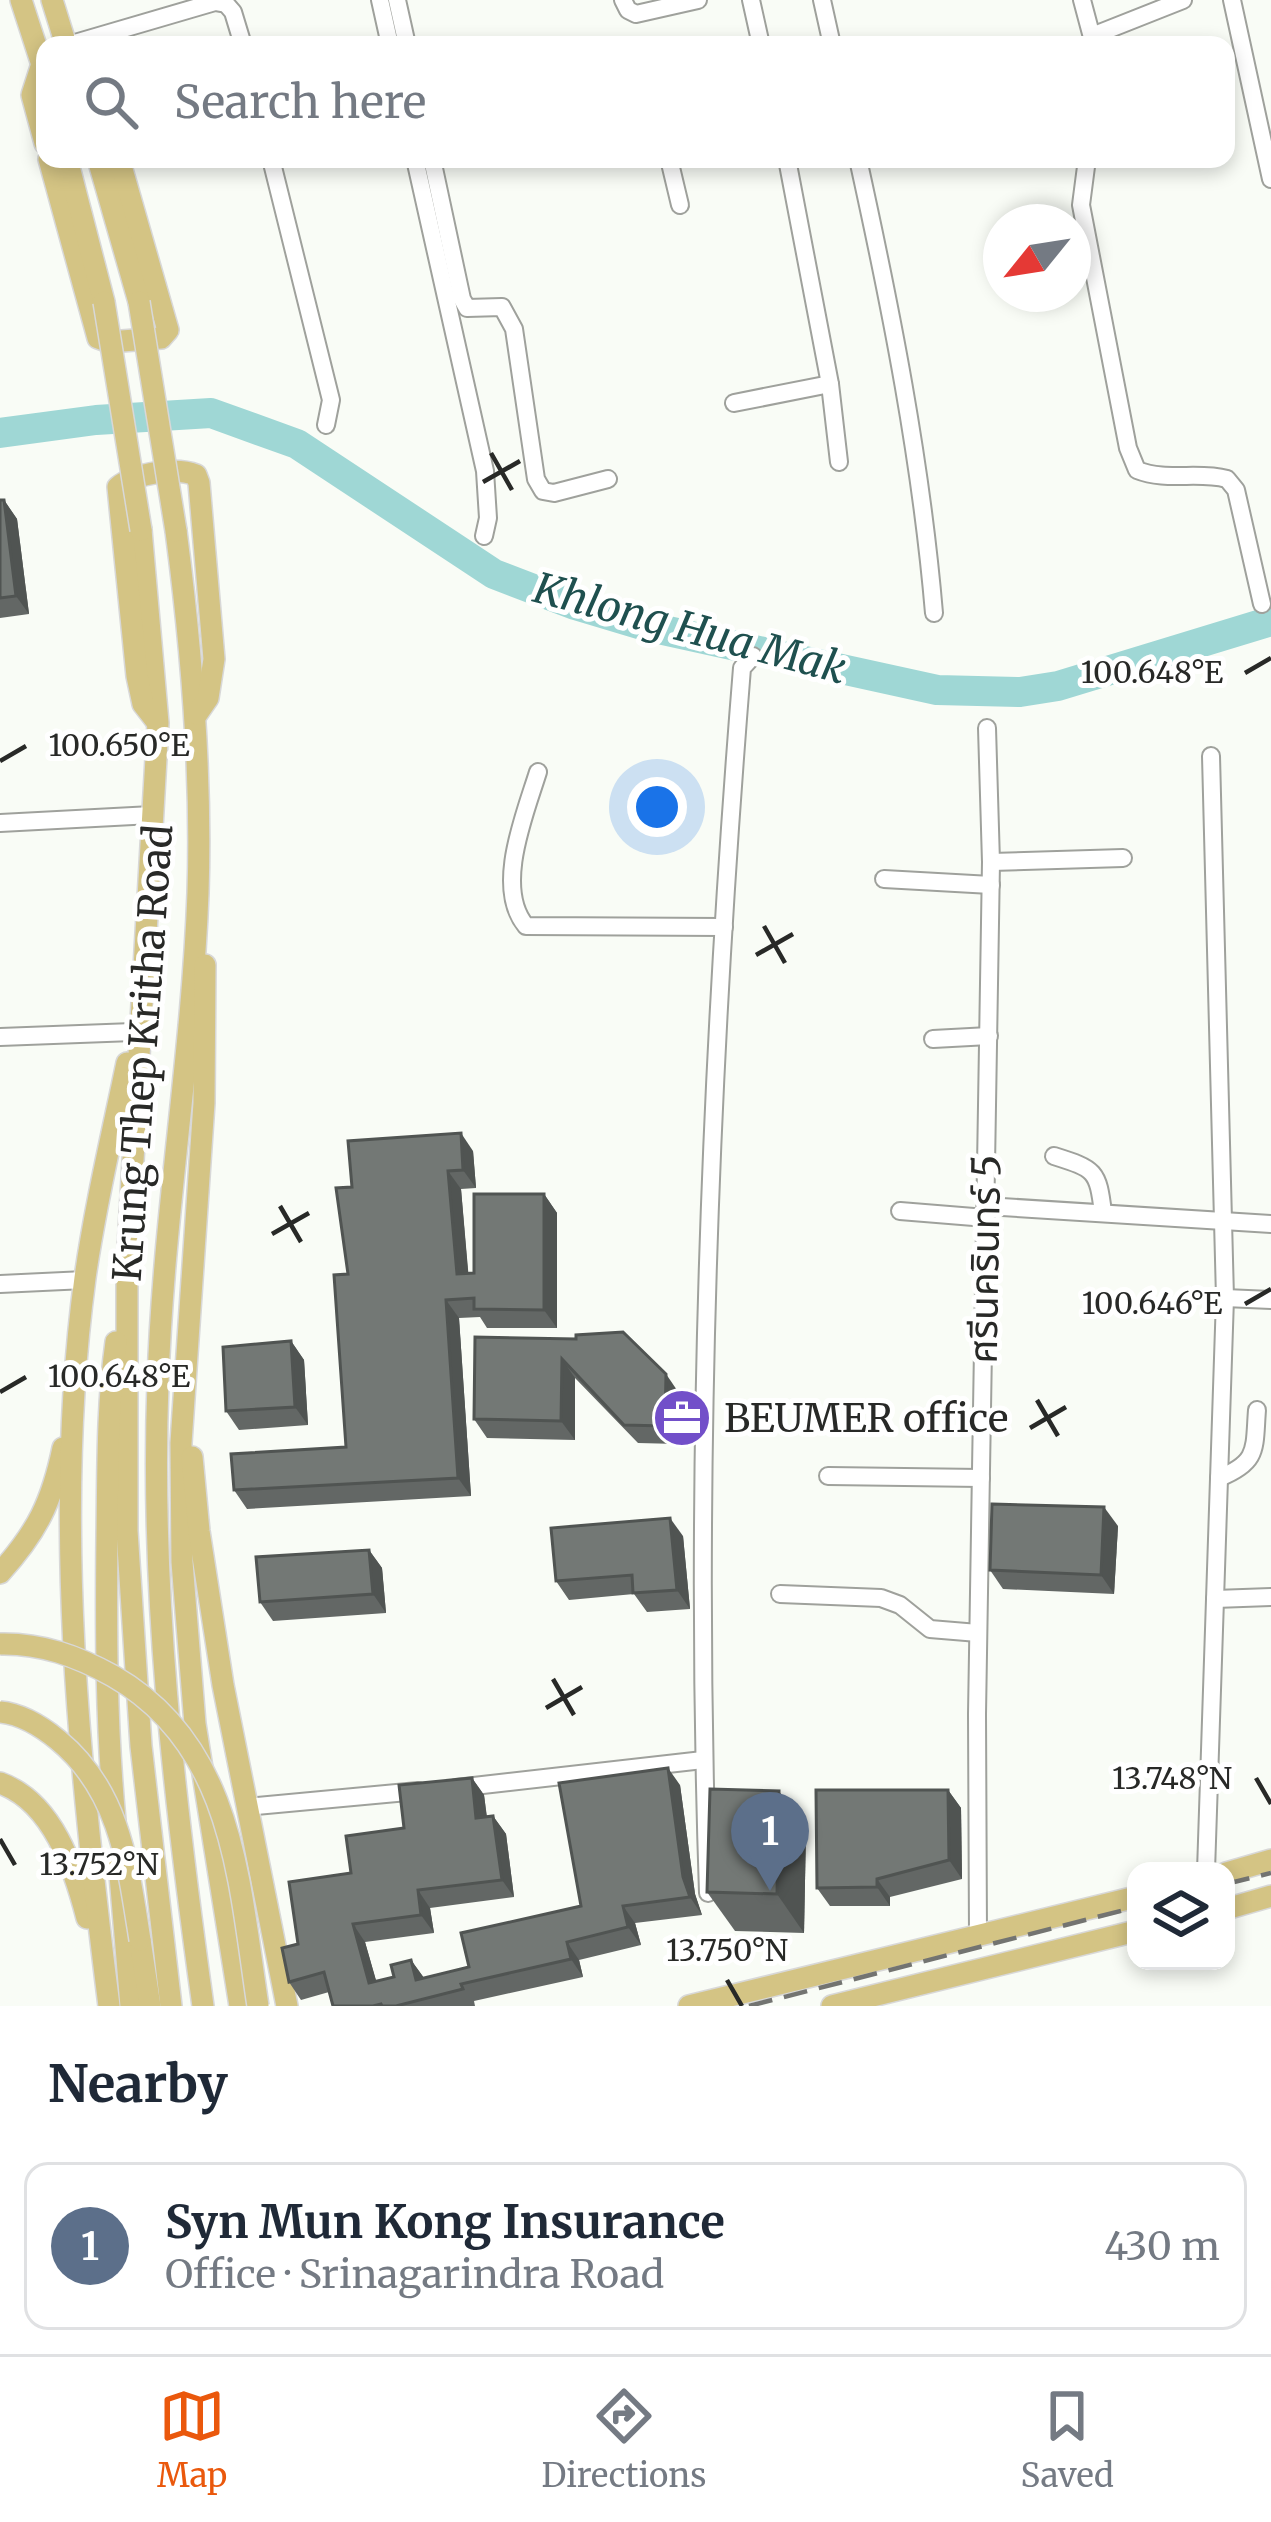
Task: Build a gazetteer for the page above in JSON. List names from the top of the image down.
{
  "streets": {
    "main road": ["Krung Thep Kritha Road"],
    "street": ["ศรีนครินทร์ 5"]
  },
  "water": ["Khlong Hua Mak"],
  "places": {
    "office": ["BEUMER office"]
  },
  "north": "bottom left",
  "page": {
    "search": "Search here",
    "pins": "1",
    "heading": "Nearby",
    "list": [
      {
        "mark": "1",
        "name": "Syn Mun Kong Insurance",
        "note": "Office · Srinagarindra Road",
        "value": "430 m"
      }
    ],
    "nav": ["Map", "Directions", "Saved"]
  },
  "coordinates": [
    "100.648°E",
    "100.650°E",
    "100.646°E",
    "13.748°N",
    "13.752°N",
    "13.750°N"
  ]
}
